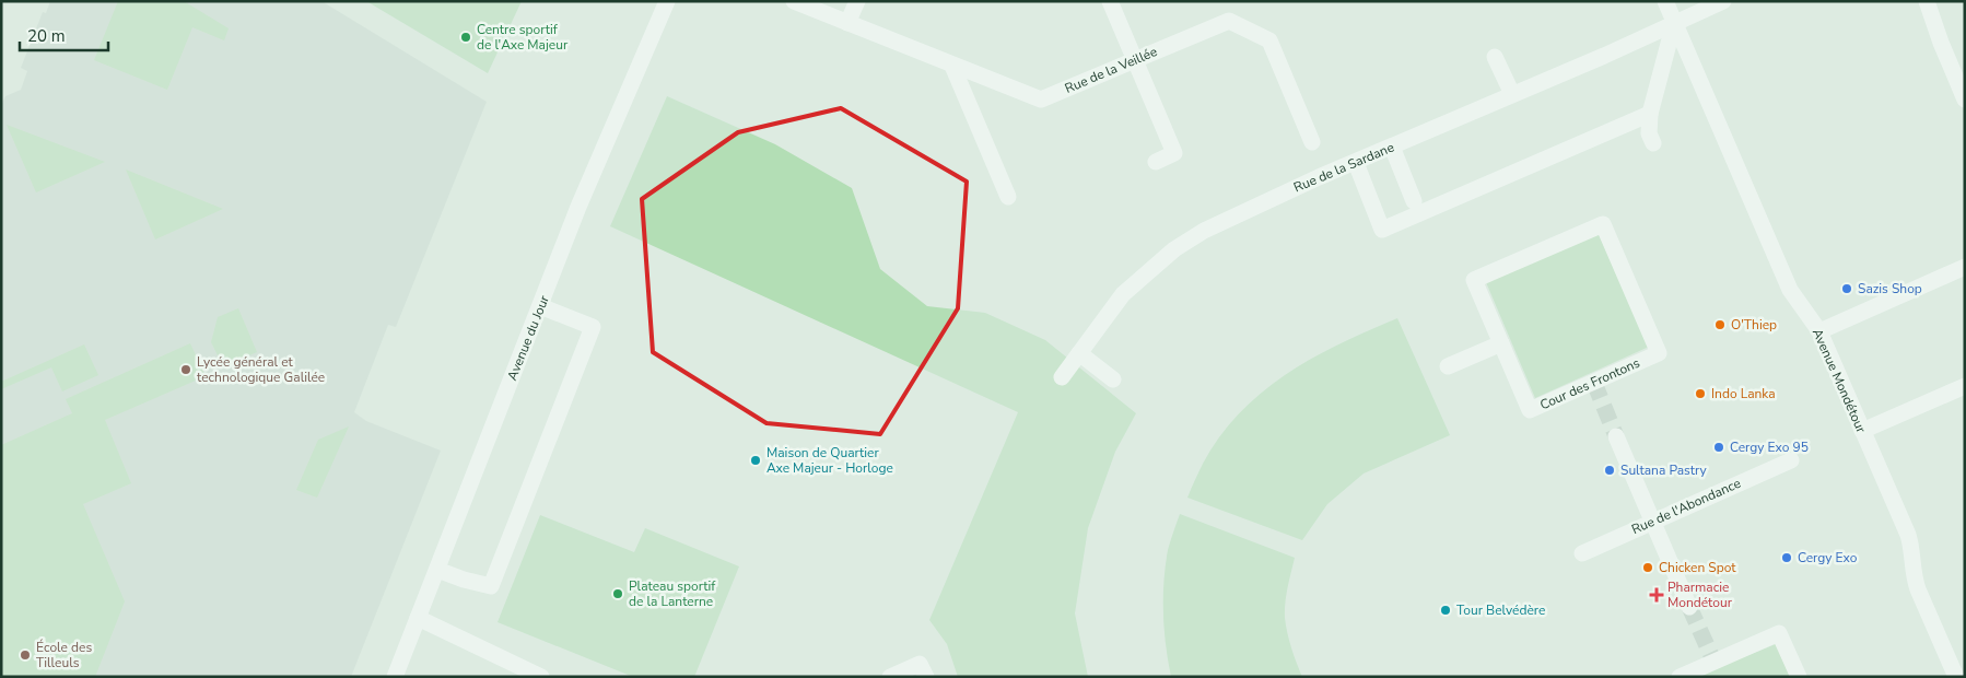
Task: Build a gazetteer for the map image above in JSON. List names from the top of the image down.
{
  "streets": {
    "street": [
      "Rue de la Veillée",
      "Rue de la Sardane",
      "Avenue du Jour",
      "Avenue Mondétour",
      "Cour des Frontons",
      "Rue de l'Abondance"
    ]
  },
  "crossings": [
    ["Rue de la Sardane", "Avenue Mondétour"]
  ],
  "places": {
    "other": [
      "Centre sportif de l'Axe Majeur",
      "Sazis Shop",
      "O'Thiep",
      "Lycée général et technologique Galilée",
      "Indo Lanka",
      "Cergy Exo 95",
      "Maison de Quartier Axe Majeur - Horloge",
      "Sultana Pastry",
      "Cergy Exo",
      "Chicken Spot",
      "Plateau sportif de la Lanterne",
      "Tour Belvédère",
      "École des Tilleuls"
    ],
    "health": ["Pharmacie Mondétour"]
  },
  "scale_bar": "20 m"
}
